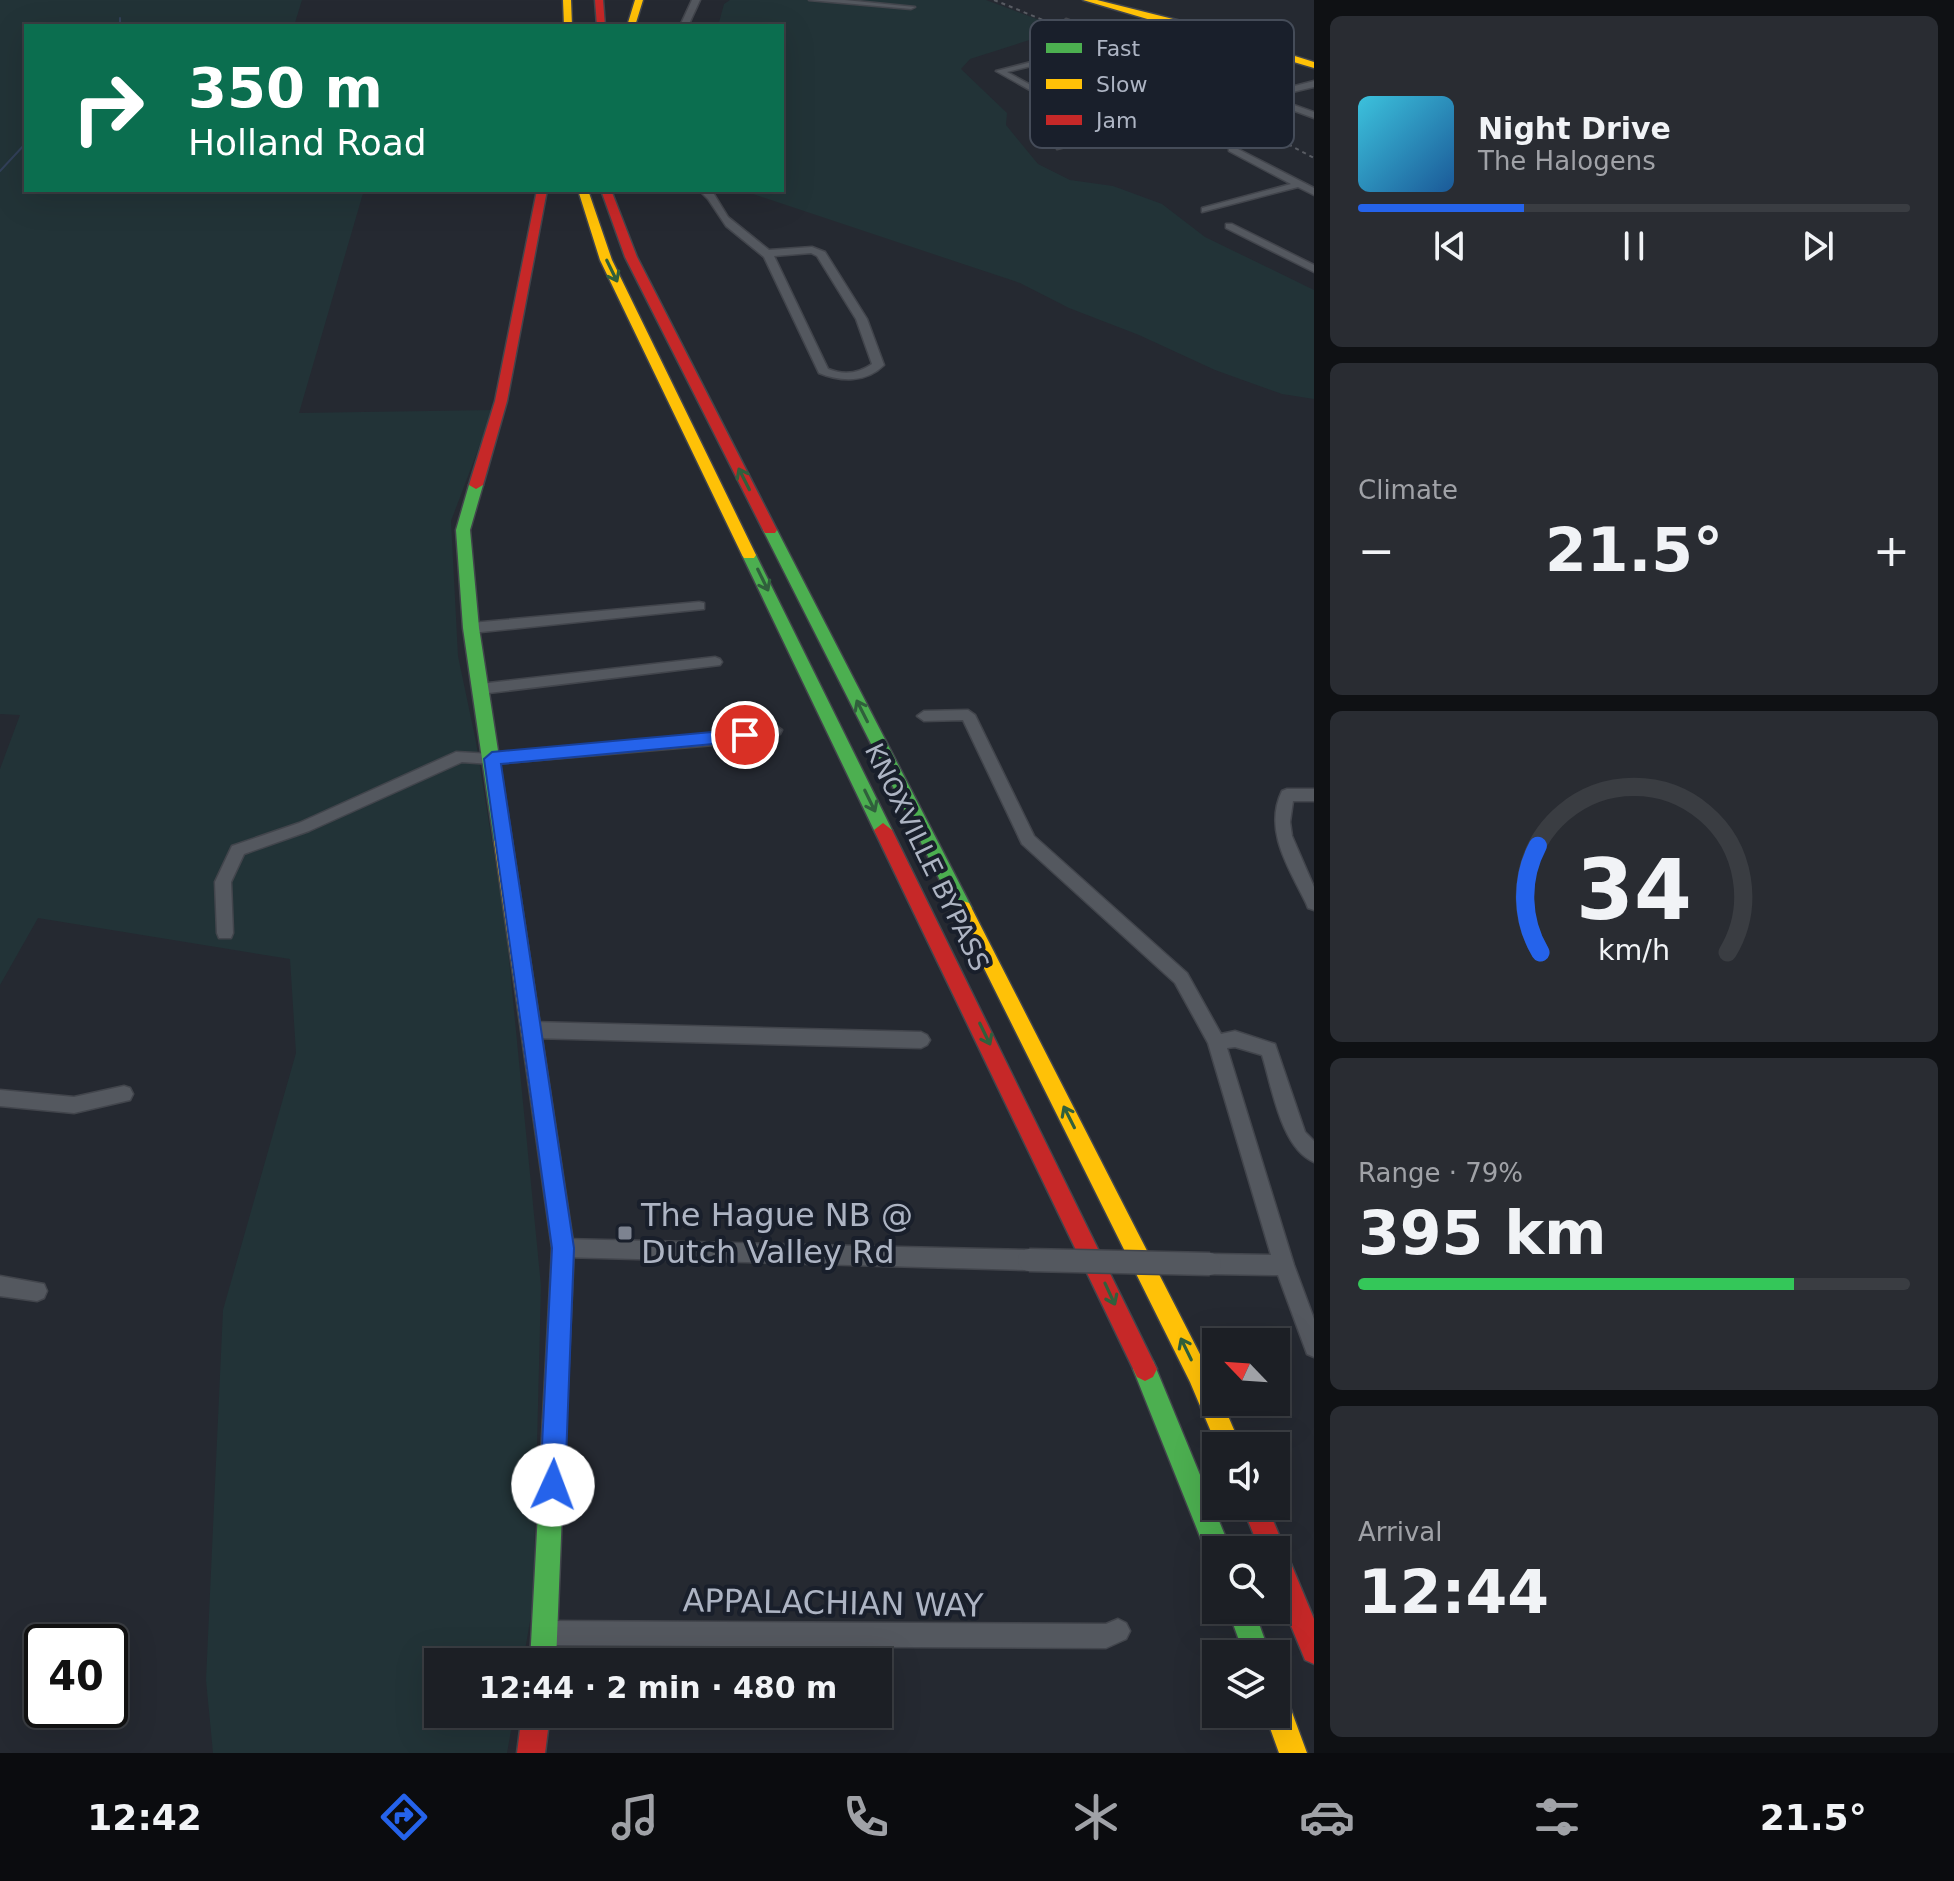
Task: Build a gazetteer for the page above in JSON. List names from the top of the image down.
{
  "streets": {
    "main road": ["KNOXVILLE BYPASS"],
    "street": ["APPALACHIAN WAY"]
  },
  "places": {
    "transit": ["The Hague NB @ Dutch Valley Rd"]
  },
  "legend": ["Fast", "Slow", "Jam"],
  "north": "top left",
  "page": {
    "turn": ["350 m", "Holland Road"],
    "song": ["Night Drive", "The Halogens"],
    "tile": [
      "Climate",
      ["Range · 79%", "395 km"],
      ["Arrival", "12:44"]
    ],
    "heat": ["−", "21.5°", "+"],
    "limit": "40",
    "trip": "12:44 · 2 min · 480 m",
    "tabs": ["12:42", "21.5°"],
    "gauge": ["34", "km/h"]
  }
}
